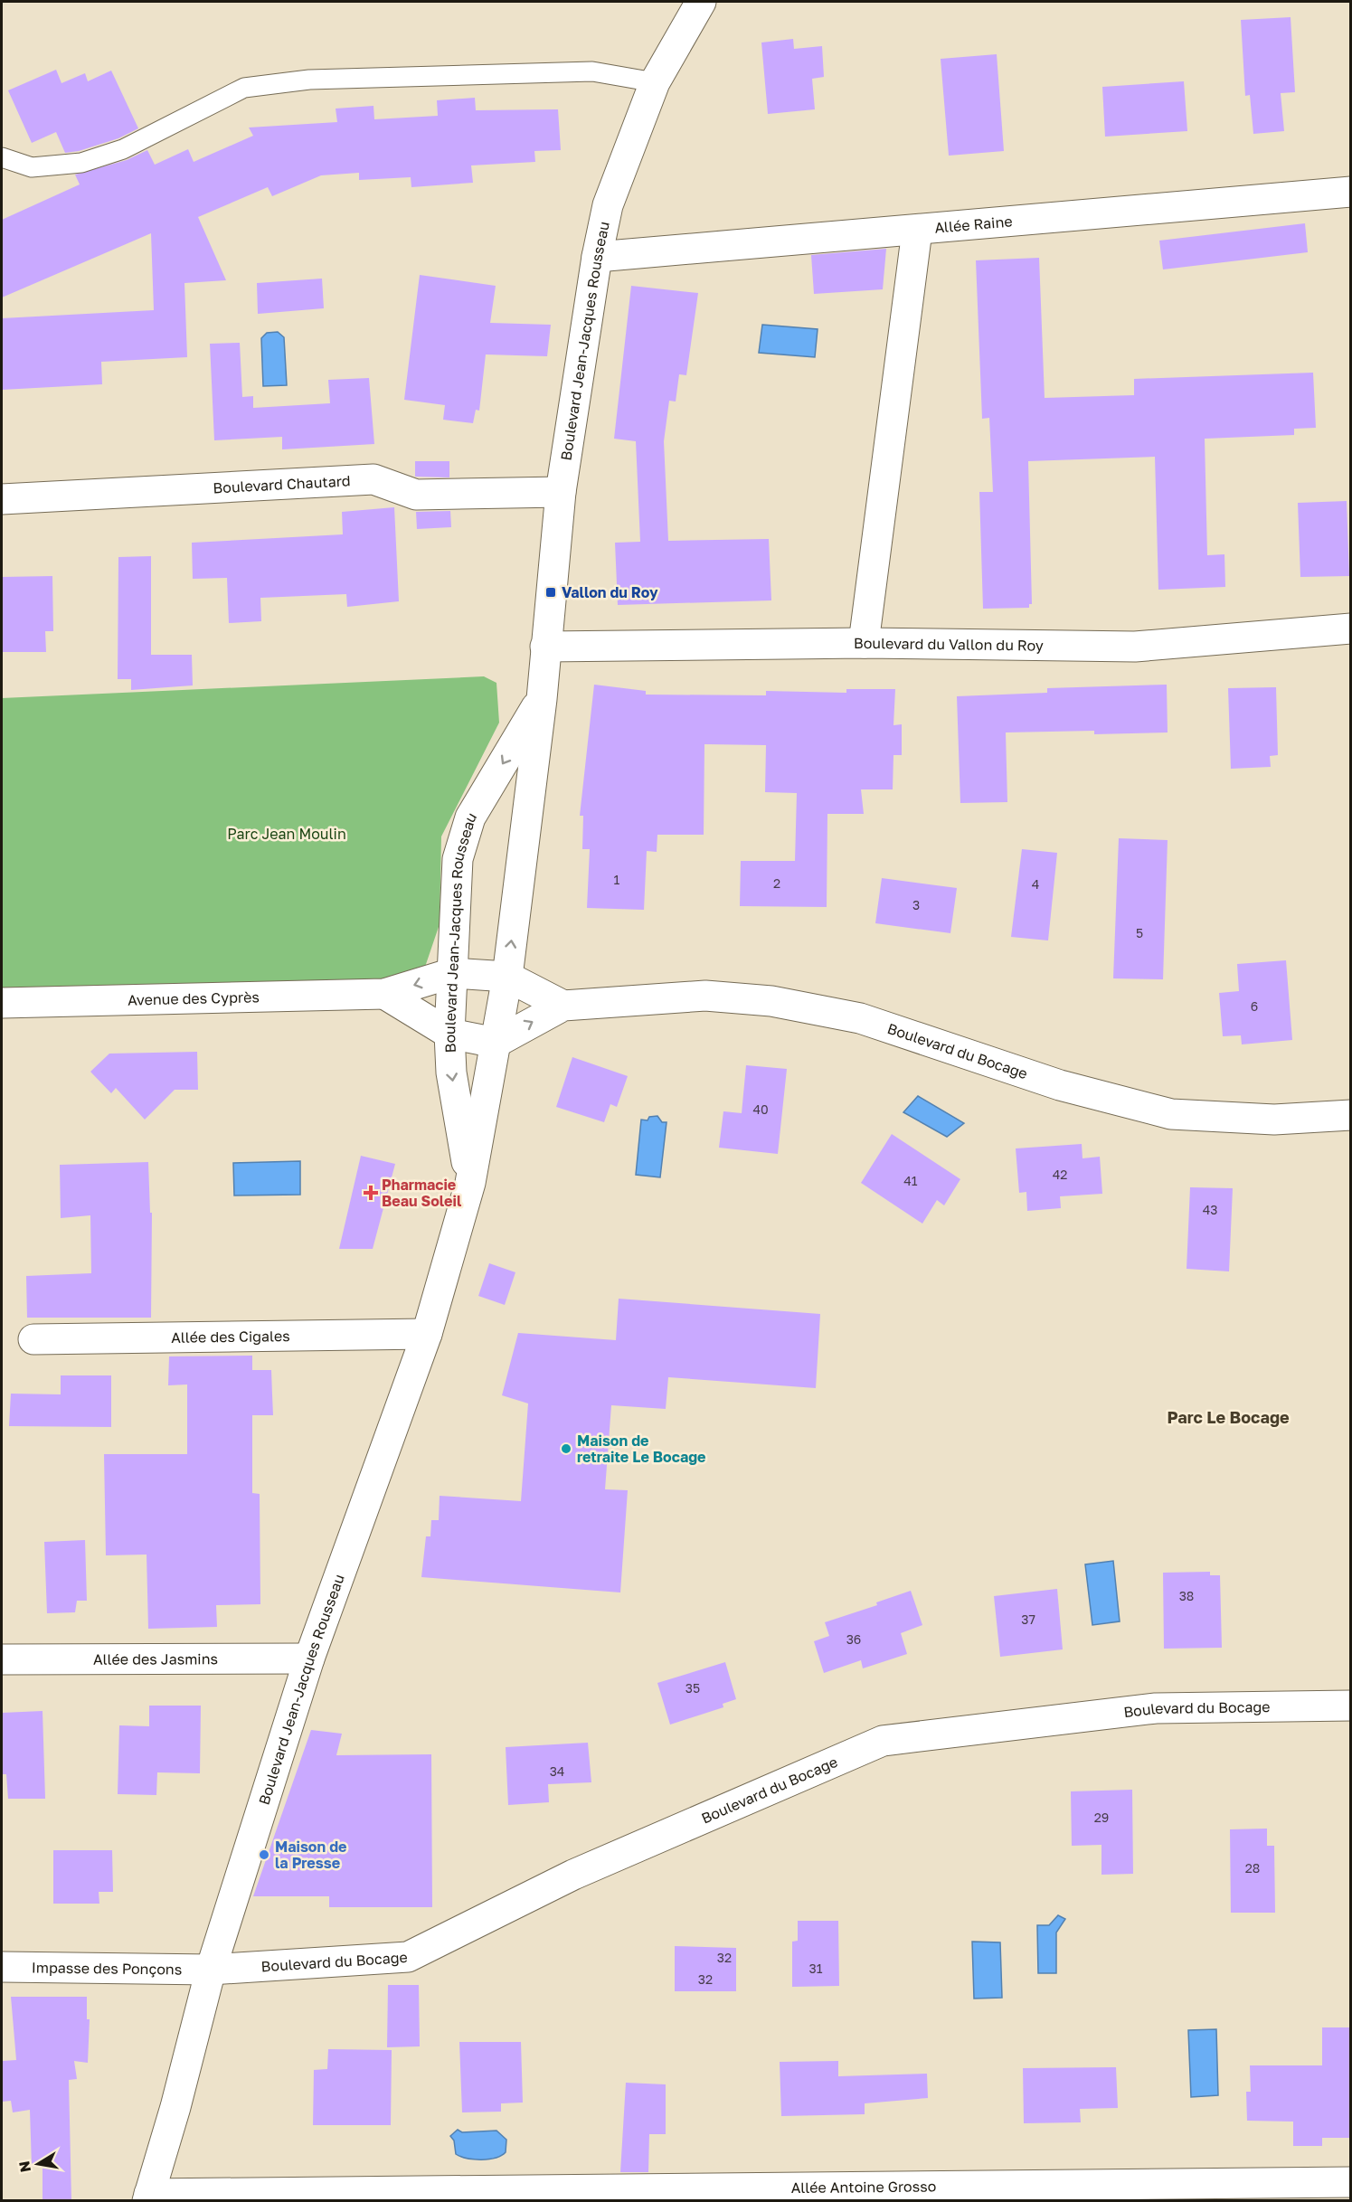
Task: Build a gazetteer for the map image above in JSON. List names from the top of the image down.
{
  "streets": {
    "street": [
      "Allée Raine",
      "Boulevard Jean-Jacques Rousseau",
      "Boulevard Chautard",
      "Boulevard du Vallon du Roy",
      "Avenue des Cyprès",
      "Boulevard du Bocage",
      "Allée des Cigales",
      "Allée des Jasmins",
      "Impasse des Ponçons",
      "Allée Antoine Grosso"
    ]
  },
  "crossings": [
    ["Allée Raine", "Boulevard Jean-Jacques Rousseau"],
    ["Boulevard Jean-Jacques Rousseau", "Boulevard Chautard"],
    ["Boulevard Jean-Jacques Rousseau", "Boulevard du Vallon du Roy"],
    ["Boulevard Jean-Jacques Rousseau", "Avenue des Cyprès"],
    ["Boulevard Jean-Jacques Rousseau", "Boulevard du Bocage"],
    ["Boulevard Jean-Jacques Rousseau", "Allée des Cigales"],
    ["Boulevard Jean-Jacques Rousseau", "Allée des Jasmins"],
    ["Boulevard Jean-Jacques Rousseau", "Impasse des Ponçons"],
    ["Boulevard Jean-Jacques Rousseau", "Allée Antoine Grosso"],
    ["Boulevard du Bocage", "Impasse des Ponçons"]
  ],
  "districts": ["Parc Le Bocage"],
  "parks": ["Parc Jean Moulin"],
  "places": {
    "transit": ["Vallon du Roy"],
    "health": ["Pharmacie Beau Soleil"],
    "other": ["Maison de retraite Le Bocage", "Maison de la Presse"]
  },
  "house_numbers": [
    "1",
    "2",
    "4",
    "3",
    "5",
    "6",
    "40",
    "42",
    "41",
    "43",
    "38",
    "37",
    "36",
    "35",
    "34",
    "29",
    "28",
    "32",
    "31",
    "32"
  ],
  "north": "left"
}
